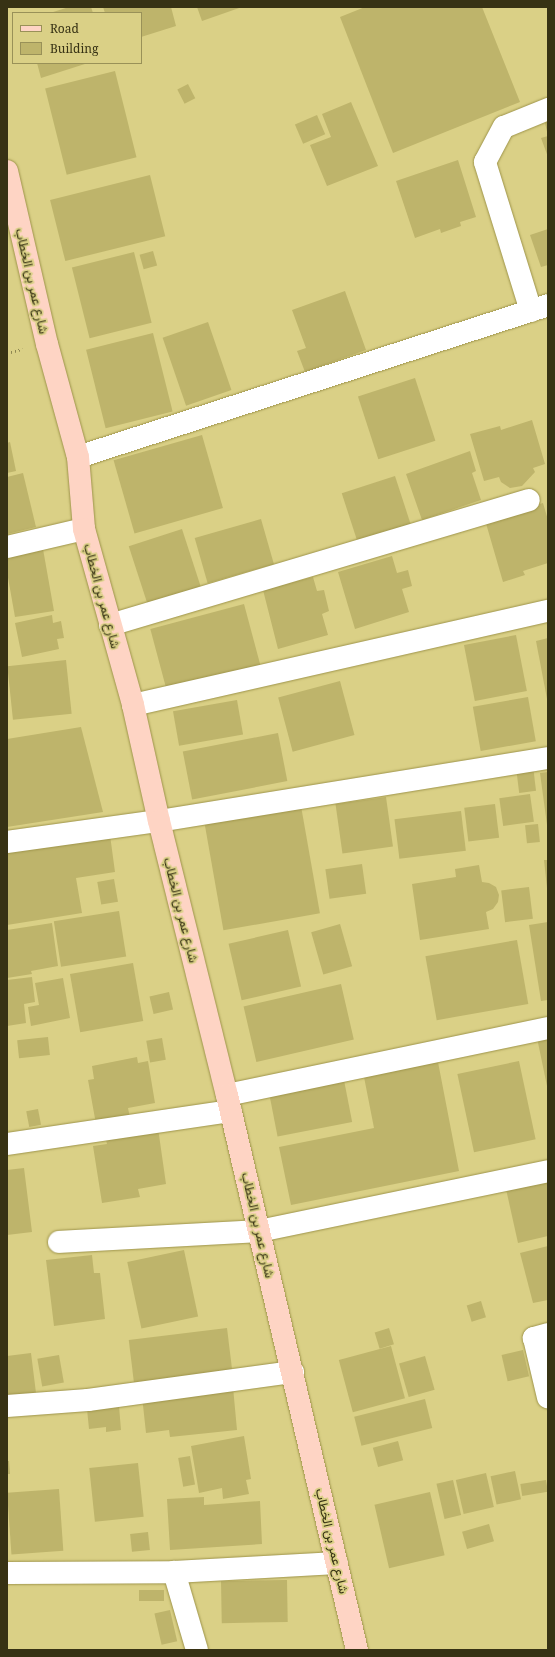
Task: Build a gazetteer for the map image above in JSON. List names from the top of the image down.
{
  "streets": {
    "main road": ["شارع عمر بن الخطاب"]
  },
  "legend": ["Road", "Building"]
}
